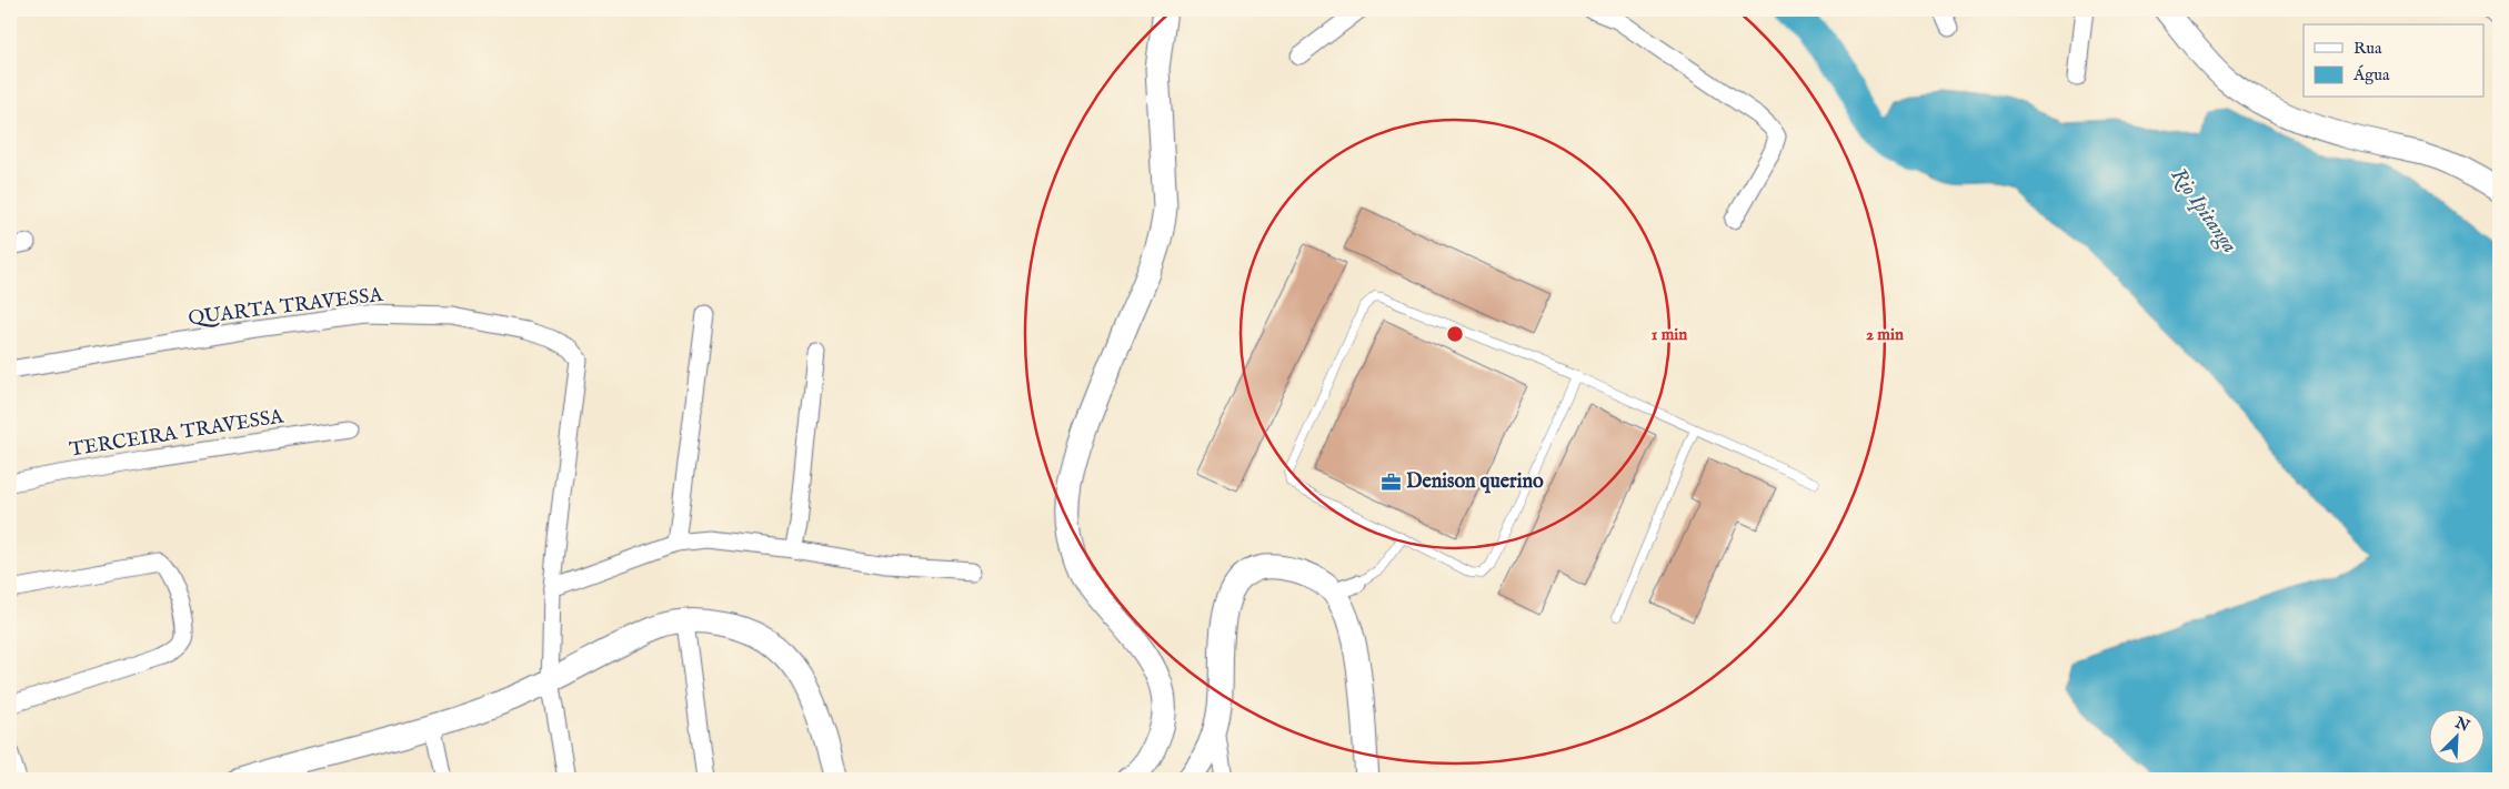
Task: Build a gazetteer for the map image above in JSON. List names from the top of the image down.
{
  "streets": {
    "street": ["QUARTA TRAVESSA", "TERCEIRA TRAVESSA"]
  },
  "water": ["Rio Ipitanga"],
  "places": {
    "office": ["Denison querino"]
  },
  "legend": ["Rua", "Água"],
  "north": "top right",
  "rings": ["1 min", "2 min"]
}
